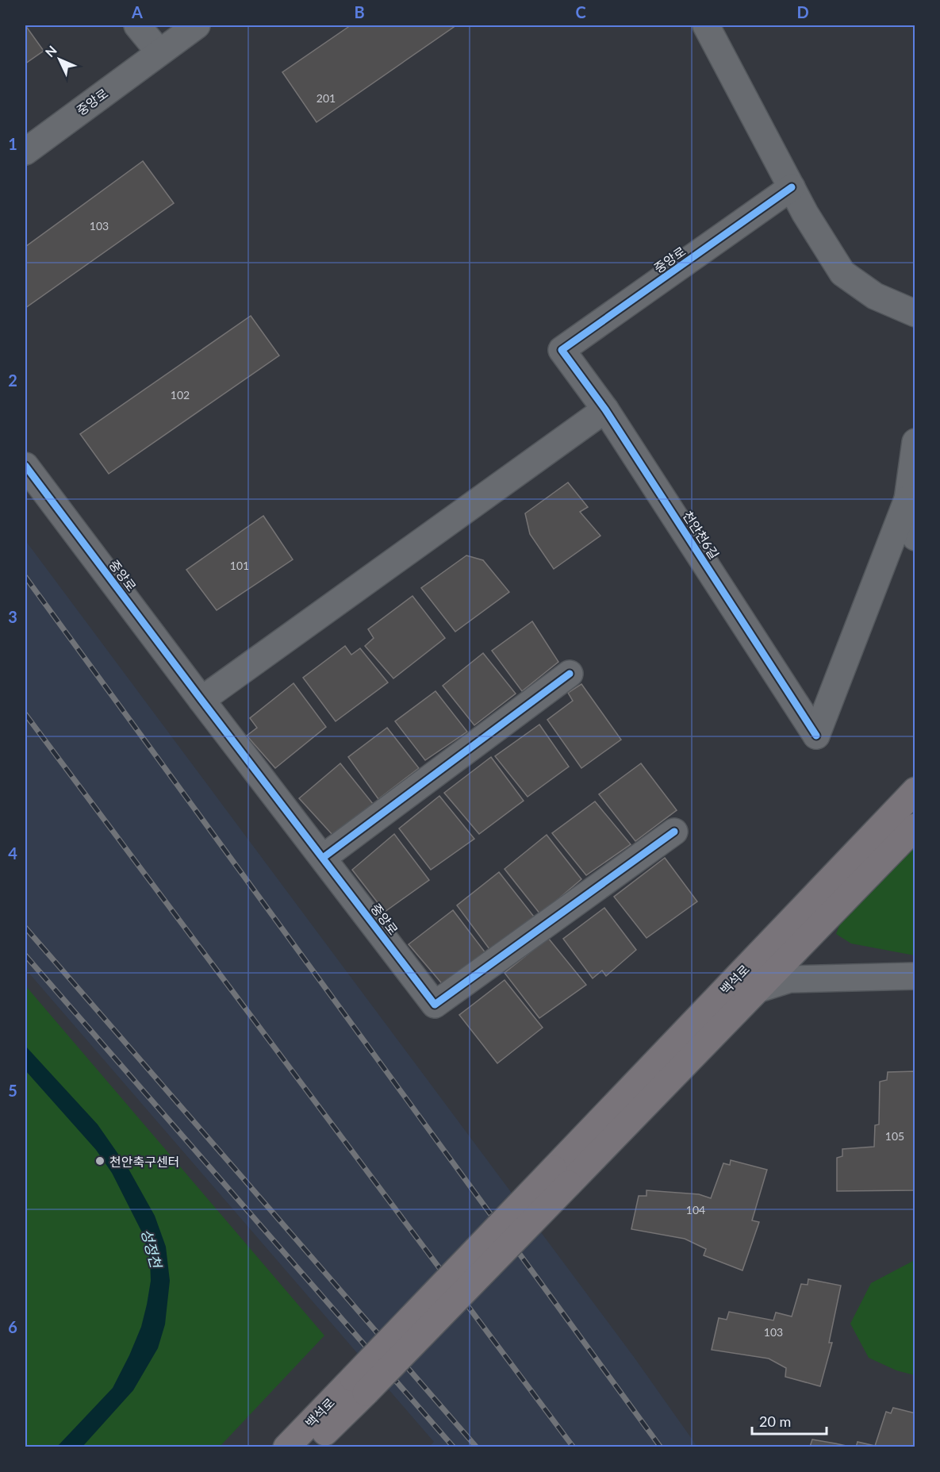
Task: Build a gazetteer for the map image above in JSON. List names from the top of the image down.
{
  "streets": {
    "main road": ["백석로"],
    "street": ["중앙로", "천안천6길"]
  },
  "crossings": [
    ["중앙로", "천안천6길"]
  ],
  "water": ["성정천"],
  "places": ["천안축구센터"],
  "house_numbers": [
    "201",
    "103",
    "102",
    "101",
    "105",
    "104",
    "103"
  ],
  "scale_bar": "20 m",
  "north": "top left",
  "grid": {
    "columns": [
      "A",
      "B",
      "C",
      "D"
    ],
    "rows": [
      "1",
      "2",
      "3",
      "4",
      "5",
      "6"
    ]
  }
}
